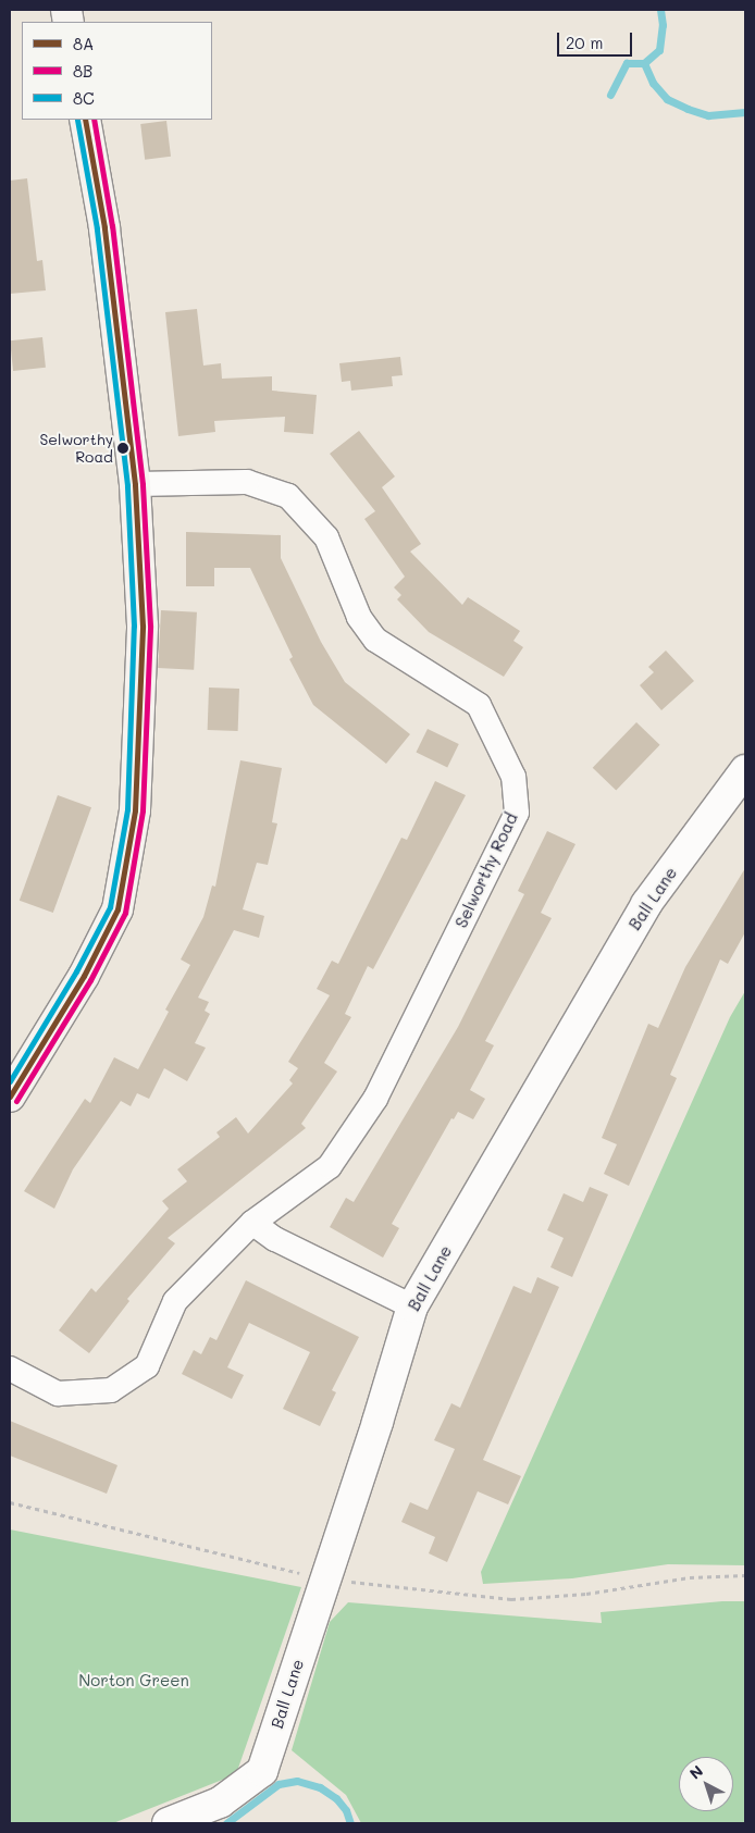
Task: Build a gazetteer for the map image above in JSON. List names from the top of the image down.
{
  "streets": {
    "street": ["Selworthy Road", "Ball Lane"]
  },
  "parks": ["Norton Green"],
  "places": ["Selworthy Road"],
  "lines": ["transit line 8A", "transit line 8B", "transit line 8C"],
  "legend": ["8A", "8B", "8C"],
  "scale_bar": "20 m",
  "north": "top left"
}
